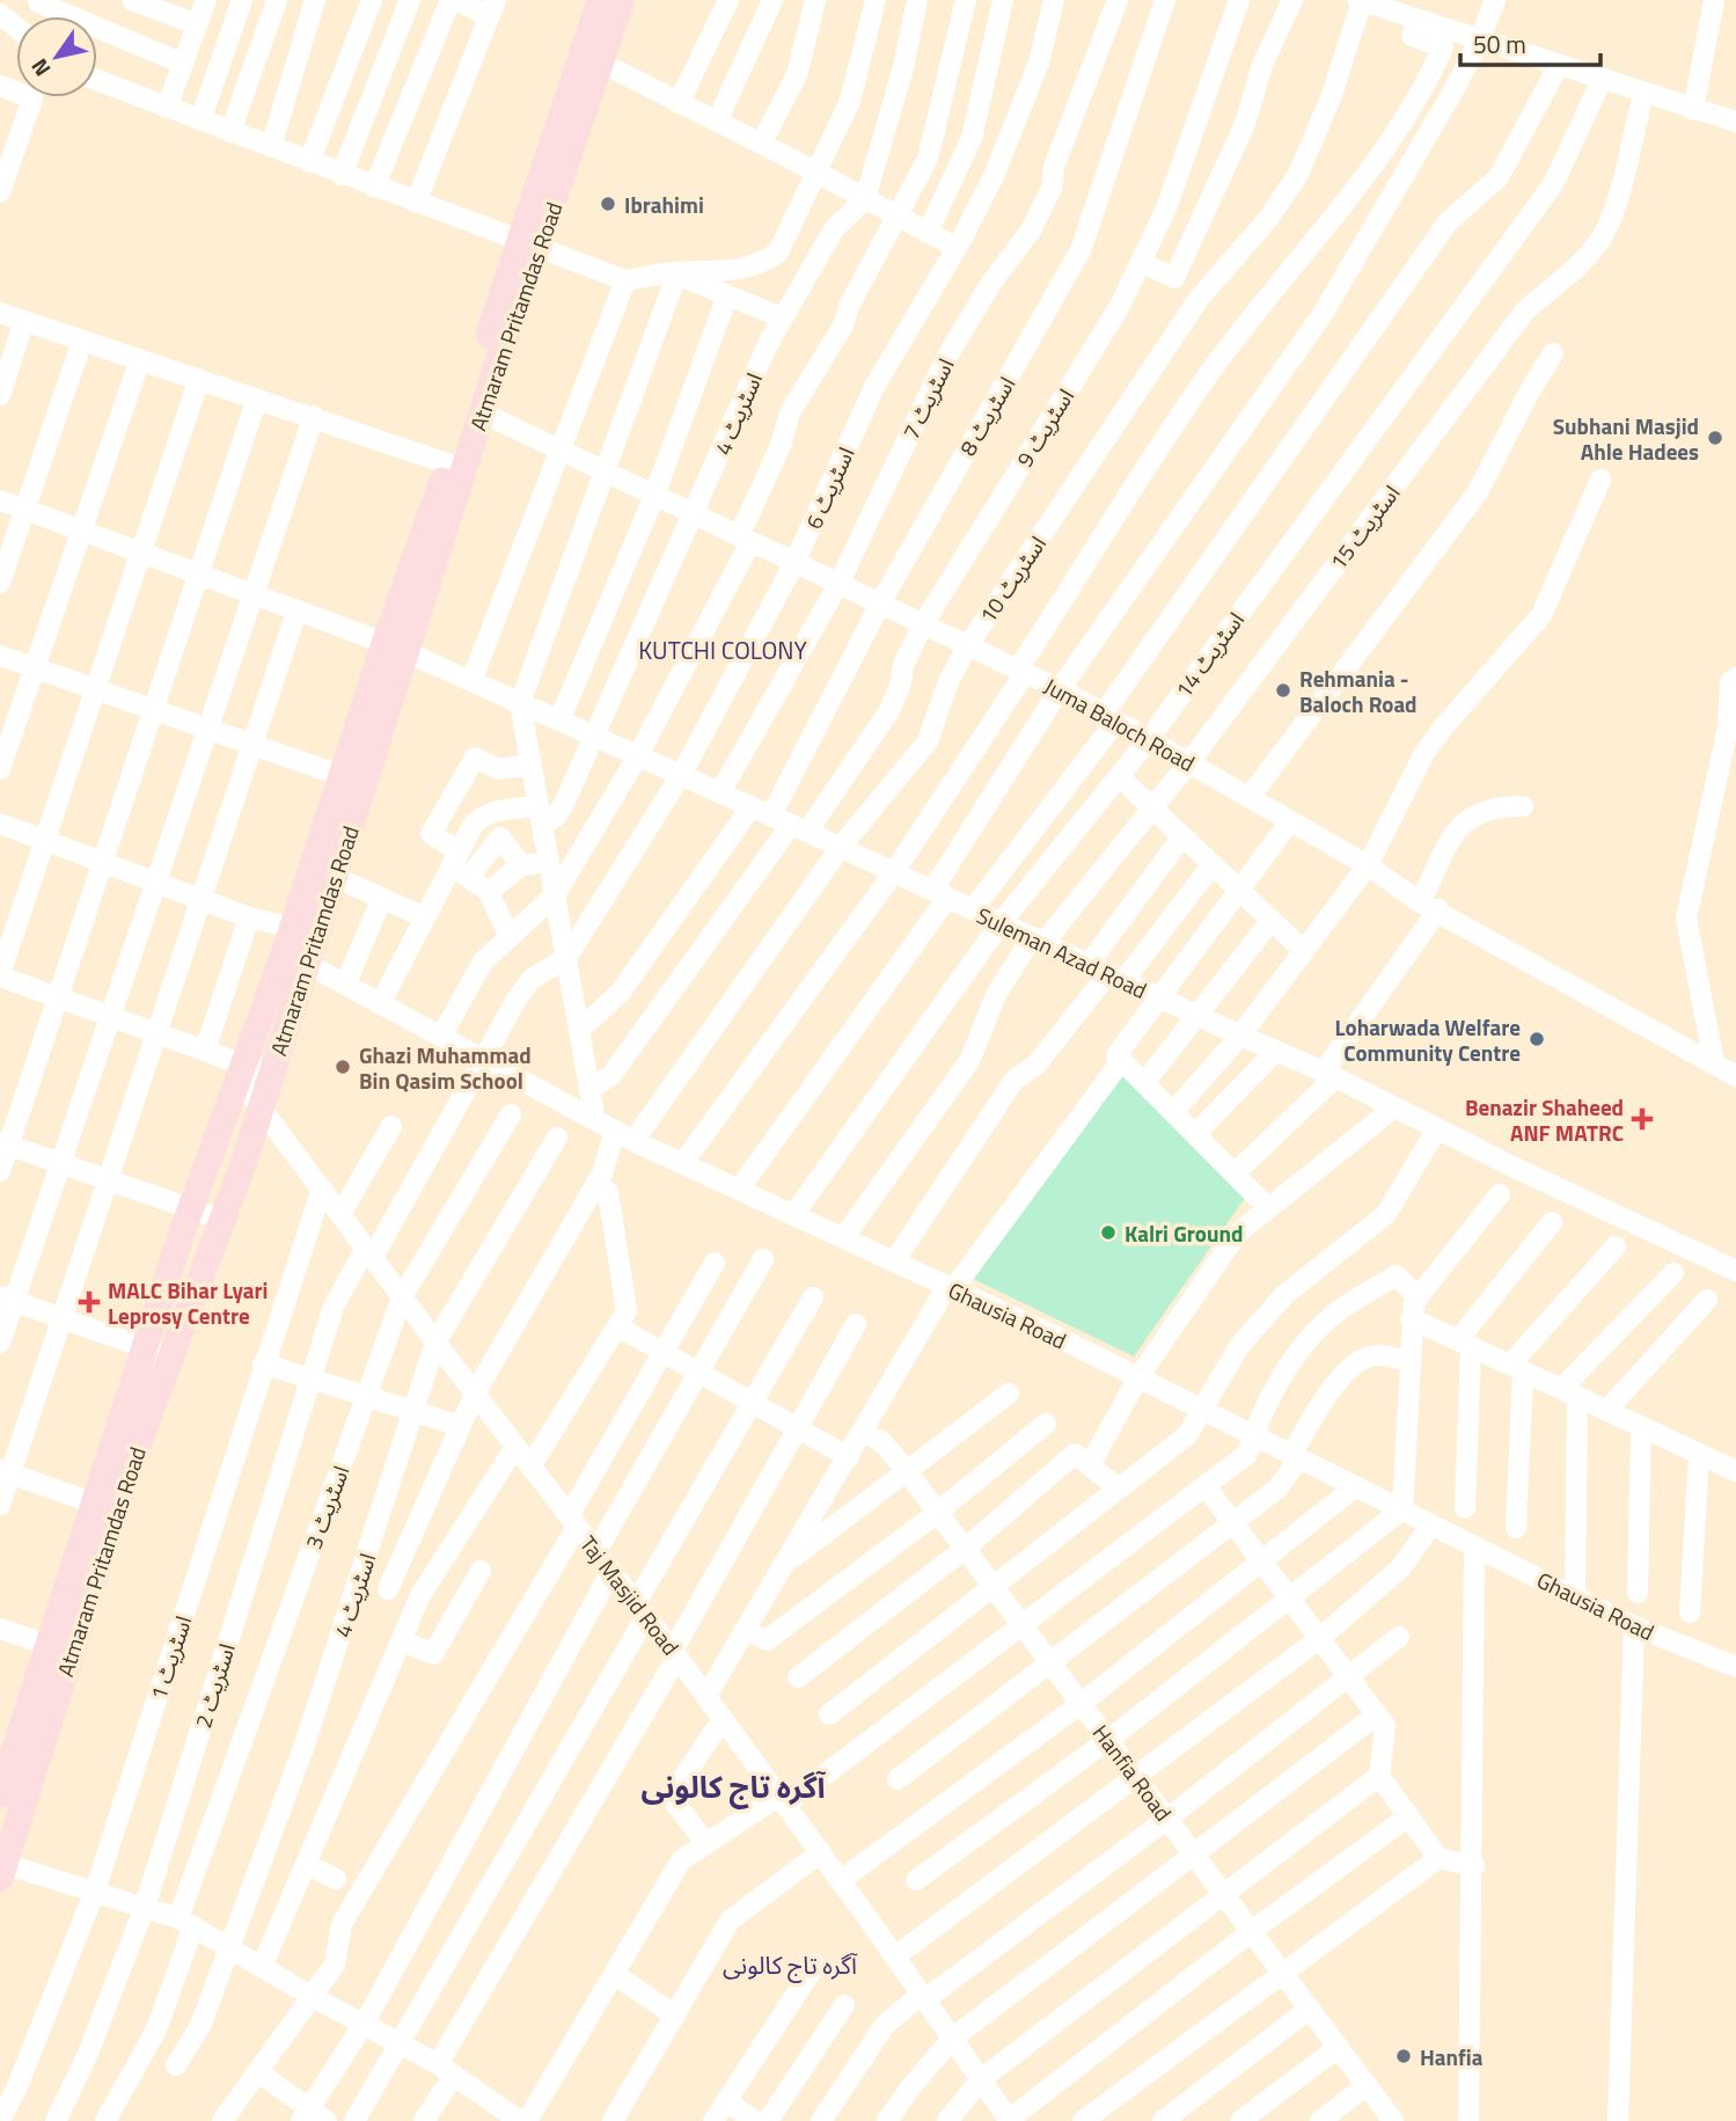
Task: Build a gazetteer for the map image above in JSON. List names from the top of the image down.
{
  "streets": {
    "main road": ["Atmaram Pritamdas Road"],
    "street": [
      "اسٹریٹ 7",
      "اسٹریٹ 4",
      "اسٹریٹ 8",
      "اسٹریٹ 9",
      "اسٹریٹ 6",
      "اسٹریٹ 15",
      "اسٹریٹ 10",
      "اسٹریٹ 14",
      "Juma Baloch Road",
      "Suleman Azad Road",
      "Ghausia Road",
      "اسٹریٹ 3",
      "Taj Masjid Road",
      "اسٹریٹ 1",
      "اسٹریٹ 2",
      "Hanfia Road"
    ]
  },
  "crossings": [
    ["Atmaram Pritamdas Road", "Juma Baloch Road"],
    ["Atmaram Pritamdas Road", "Suleman Azad Road"],
    ["Atmaram Pritamdas Road", "Ghausia Road"],
    ["Atmaram Pritamdas Road", "Taj Masjid Road"],
    ["اسٹریٹ 7", "Juma Baloch Road"],
    ["اسٹریٹ 7", "Suleman Azad Road"],
    ["اسٹریٹ 4", "Juma Baloch Road"],
    ["اسٹریٹ 4", "Suleman Azad Road"],
    ["اسٹریٹ 4", "Taj Masjid Road"],
    ["اسٹریٹ 8", "Juma Baloch Road"],
    ["اسٹریٹ 8", "Suleman Azad Road"],
    ["اسٹریٹ 9", "Juma Baloch Road"],
    ["اسٹریٹ 9", "Suleman Azad Road"],
    ["اسٹریٹ 6", "Juma Baloch Road"],
    ["اسٹریٹ 6", "Suleman Azad Road"],
    ["اسٹریٹ 6", "اسٹریٹ 2"],
    ["اسٹریٹ 15", "Juma Baloch Road"],
    ["اسٹریٹ 15", "Suleman Azad Road"],
    ["اسٹریٹ 15", "Ghausia Road"],
    ["اسٹریٹ 10", "Juma Baloch Road"],
    ["اسٹریٹ 10", "Suleman Azad Road"],
    ["اسٹریٹ 10", "Ghausia Road"],
    ["اسٹریٹ 14", "Juma Baloch Road"],
    ["اسٹریٹ 14", "Suleman Azad Road"],
    ["اسٹریٹ 14", "Ghausia Road"],
    ["Ghausia Road", "اسٹریٹ 2"],
    ["اسٹریٹ 3", "Taj Masjid Road"],
    ["Taj Masjid Road", "اسٹریٹ 1"],
    ["Taj Masjid Road", "اسٹریٹ 2"]
  ],
  "districts": ["KUTCHI COLONY", "آگرہ تاج کالونی", "آگرہ تاج کالونی"],
  "places": {
    "other": [
      "Ibrahimi",
      "Subhani Masjid Ahle Hadees",
      "Rehmania - Baloch Road",
      "Loharwada Welfare Community Centre",
      "Ghazi Muhammad Bin Qasim School",
      "Kalri Ground",
      "Hanfia"
    ],
    "health": ["Benazir Shaheed ANF MATRC", "MALC Bihar Lyari Leprosy Centre"]
  },
  "scale_bar": "50 m",
  "north": "bottom left"
}
